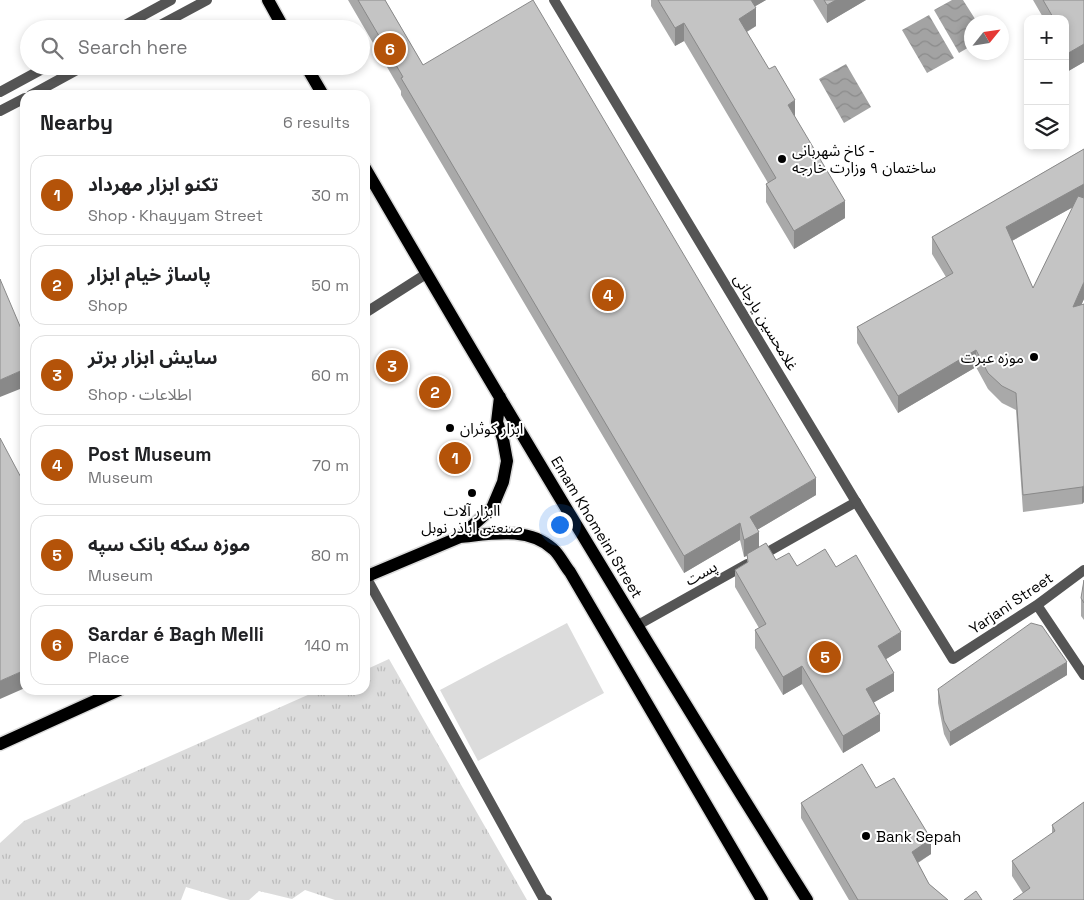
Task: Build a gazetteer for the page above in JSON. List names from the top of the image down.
{
  "streets": {
    "main road": ["Emam Khomeini Street"],
    "street": ["غلامحسین یارجانی", "پست", "Yarjani Street"]
  },
  "crossings": [
    ["غلامحسین یارجانی", "پست"],
    ["غلامحسین یارجانی", "Yarjani Street"],
    ["Emam Khomeini Street", "پست"],
    ["پست", "Yarjani Street"]
  ],
  "places": [
    "کاخ شهربانی - ساختمان ۹ وزارت خارجه",
    "موزه عبرت",
    "ابزار کوثران",
    "اابزار آلات صنعتی اباذر نوبل",
    "Bank Sepah"
  ],
  "north": "top right",
  "page": {
    "map_buttons": ["+", "−"],
    "search": "Search here",
    "pins": [
      "6",
      "4",
      "3",
      "2",
      "1",
      "5"
    ],
    "heading": ["Nearby", "6 results"],
    "list": [
      {
        "mark": "1",
        "name": "تکنو ابزار مهرداد",
        "note": "Shop · Khayyam Street",
        "value": "30 m"
      },
      {
        "mark": "2",
        "name": "پاساژ خیام ابزار",
        "note": "Shop",
        "value": "50 m"
      },
      {
        "mark": "3",
        "name": "سایش ابزار برتر",
        "note": "Shop · اطلاعات",
        "value": "60 m"
      },
      {
        "mark": "4",
        "name": "Post Museum",
        "note": "Museum",
        "value": "70 m"
      },
      {
        "mark": "5",
        "name": "موزه سکه بانک سپه",
        "note": "Museum",
        "value": "80 m"
      },
      {
        "mark": "6",
        "name": "Sardar é Bagh Melli",
        "note": "Place",
        "value": "140 m"
      }
    ]
  }
}
